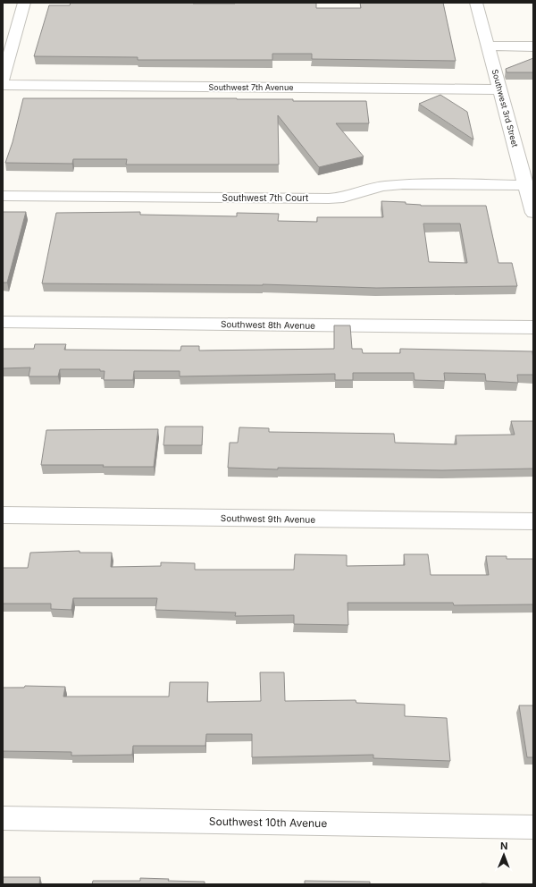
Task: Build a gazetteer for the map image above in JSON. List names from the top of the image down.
{
  "streets": {
    "street": [
      "Southwest 7th Avenue",
      "Southwest 3rd Street",
      "Southwest 7th Court",
      "Southwest 8th Avenue",
      "Southwest 9th Avenue",
      "Southwest 10th Avenue"
    ]
  },
  "crossings": [
    ["Southwest 7th Avenue", "Southwest 3rd Street"],
    ["Southwest 3rd Street", "Southwest 7th Court"]
  ],
  "north": "top"
}
